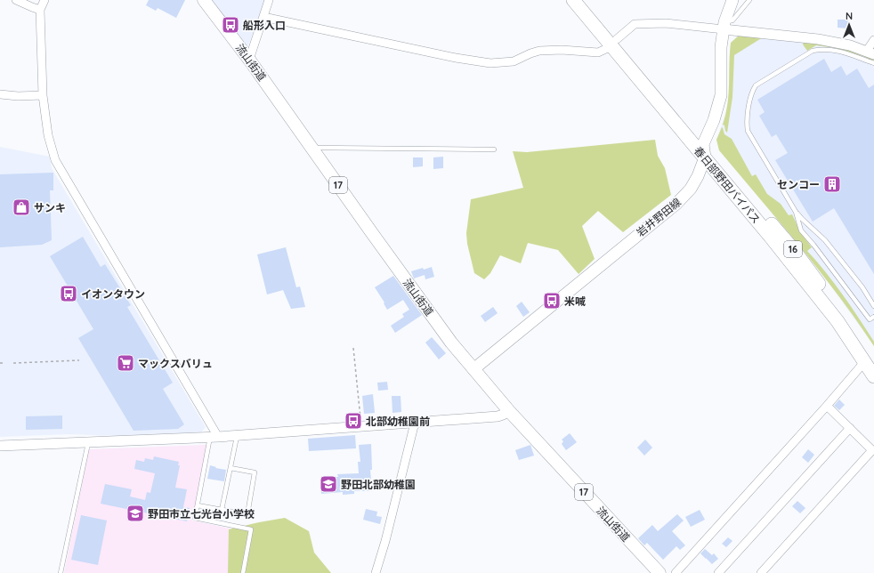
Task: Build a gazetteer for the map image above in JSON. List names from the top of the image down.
{
  "streets": {
    "highway": ["春日部野田バイパス", "16"],
    "main road": ["流山街道", "17", "岩井野田線"]
  },
  "crossings": [
    ["流山街道", "岩井野田線"],
    ["春日部野田バイパス", "岩井野田線"]
  ],
  "places": {
    "bus stop": [
      "船形入口",
      "イオンタウン",
      "米喊",
      "北部幼稚園前"
    ],
    "building": ["センコー"],
    "shop": ["サンキ"],
    "supermarket": ["マックスバリュ"],
    "school or university": ["野田北部幼稚園", "野田市立七光台小学校"]
  },
  "north": "top"
}
